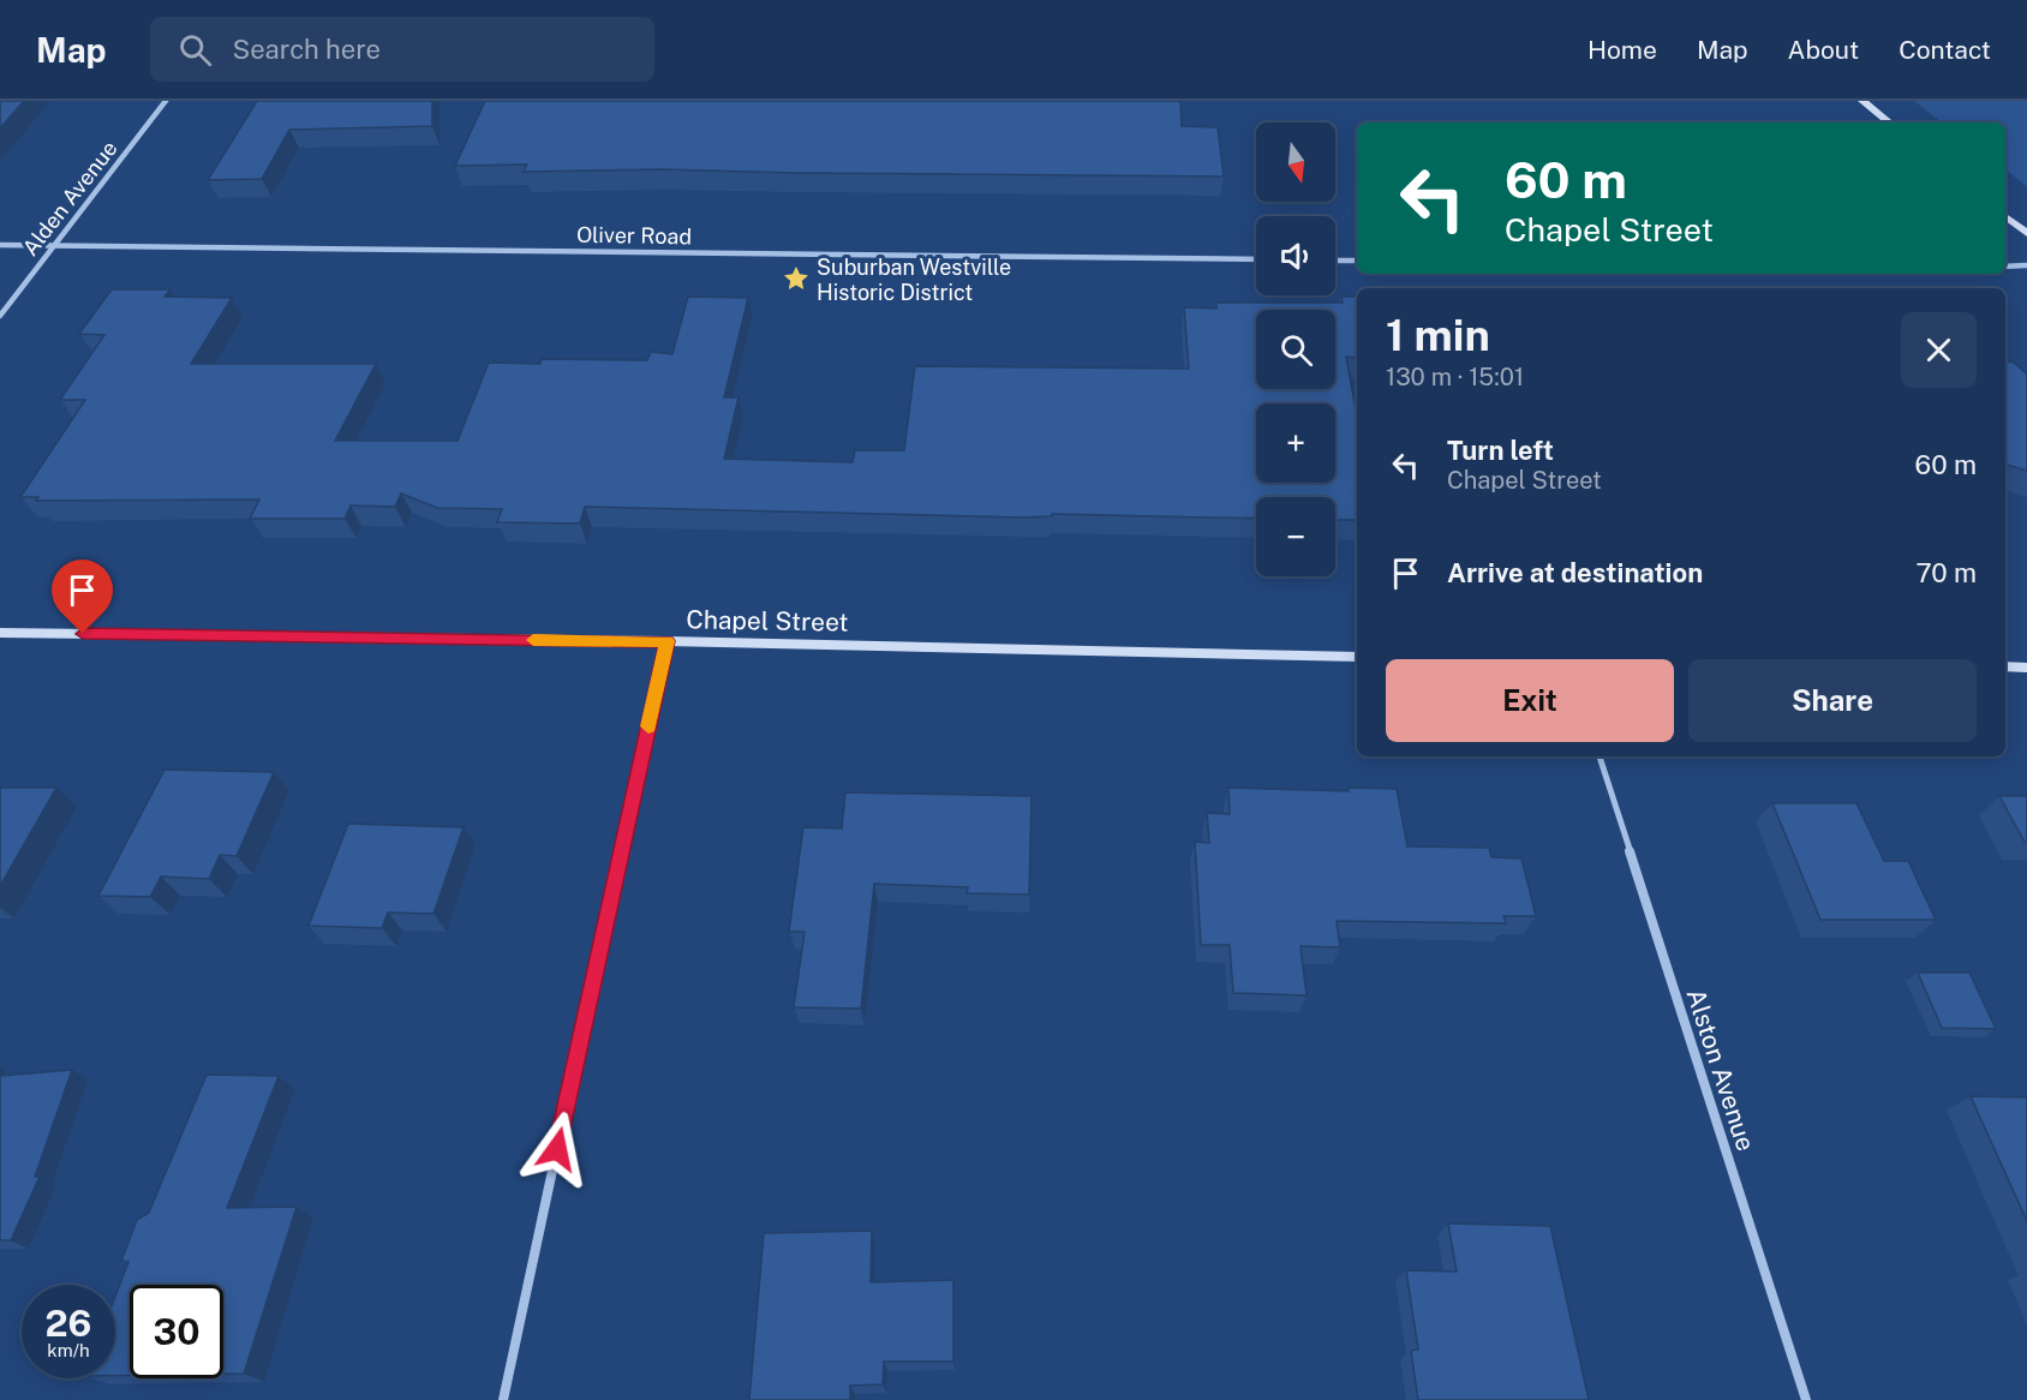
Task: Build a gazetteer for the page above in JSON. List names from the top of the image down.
{
  "streets": {
    "street": [
      "Alden Avenue",
      "Oliver Road",
      "Chapel Street",
      "Alston Avenue"
    ]
  },
  "crossings": [
    ["Alden Avenue", "Oliver Road"]
  ],
  "places": {
    "place": ["Suburban Westville Historic District"]
  },
  "north": "bottom",
  "page": {
    "header": "Map",
    "search": "Search here",
    "nav": [
      "Home",
      "Map",
      "About",
      "Contact"
    ],
    "map_buttons": ["+", "−"],
    "turn": ["60 m", "Chapel Street"],
    "heading": ["1 min", "130 m · 15:01"],
    "list": [
      {
        "name": "Turn left",
        "note": "Chapel Street",
        "value": "60 m"
      },
      {
        "name": "Arrive at destination",
        "value": "70 m"
      }
    ],
    "buttons": ["Exit", "Share"],
    "speed": "26 km/h",
    "limit": "30"
  }
}
